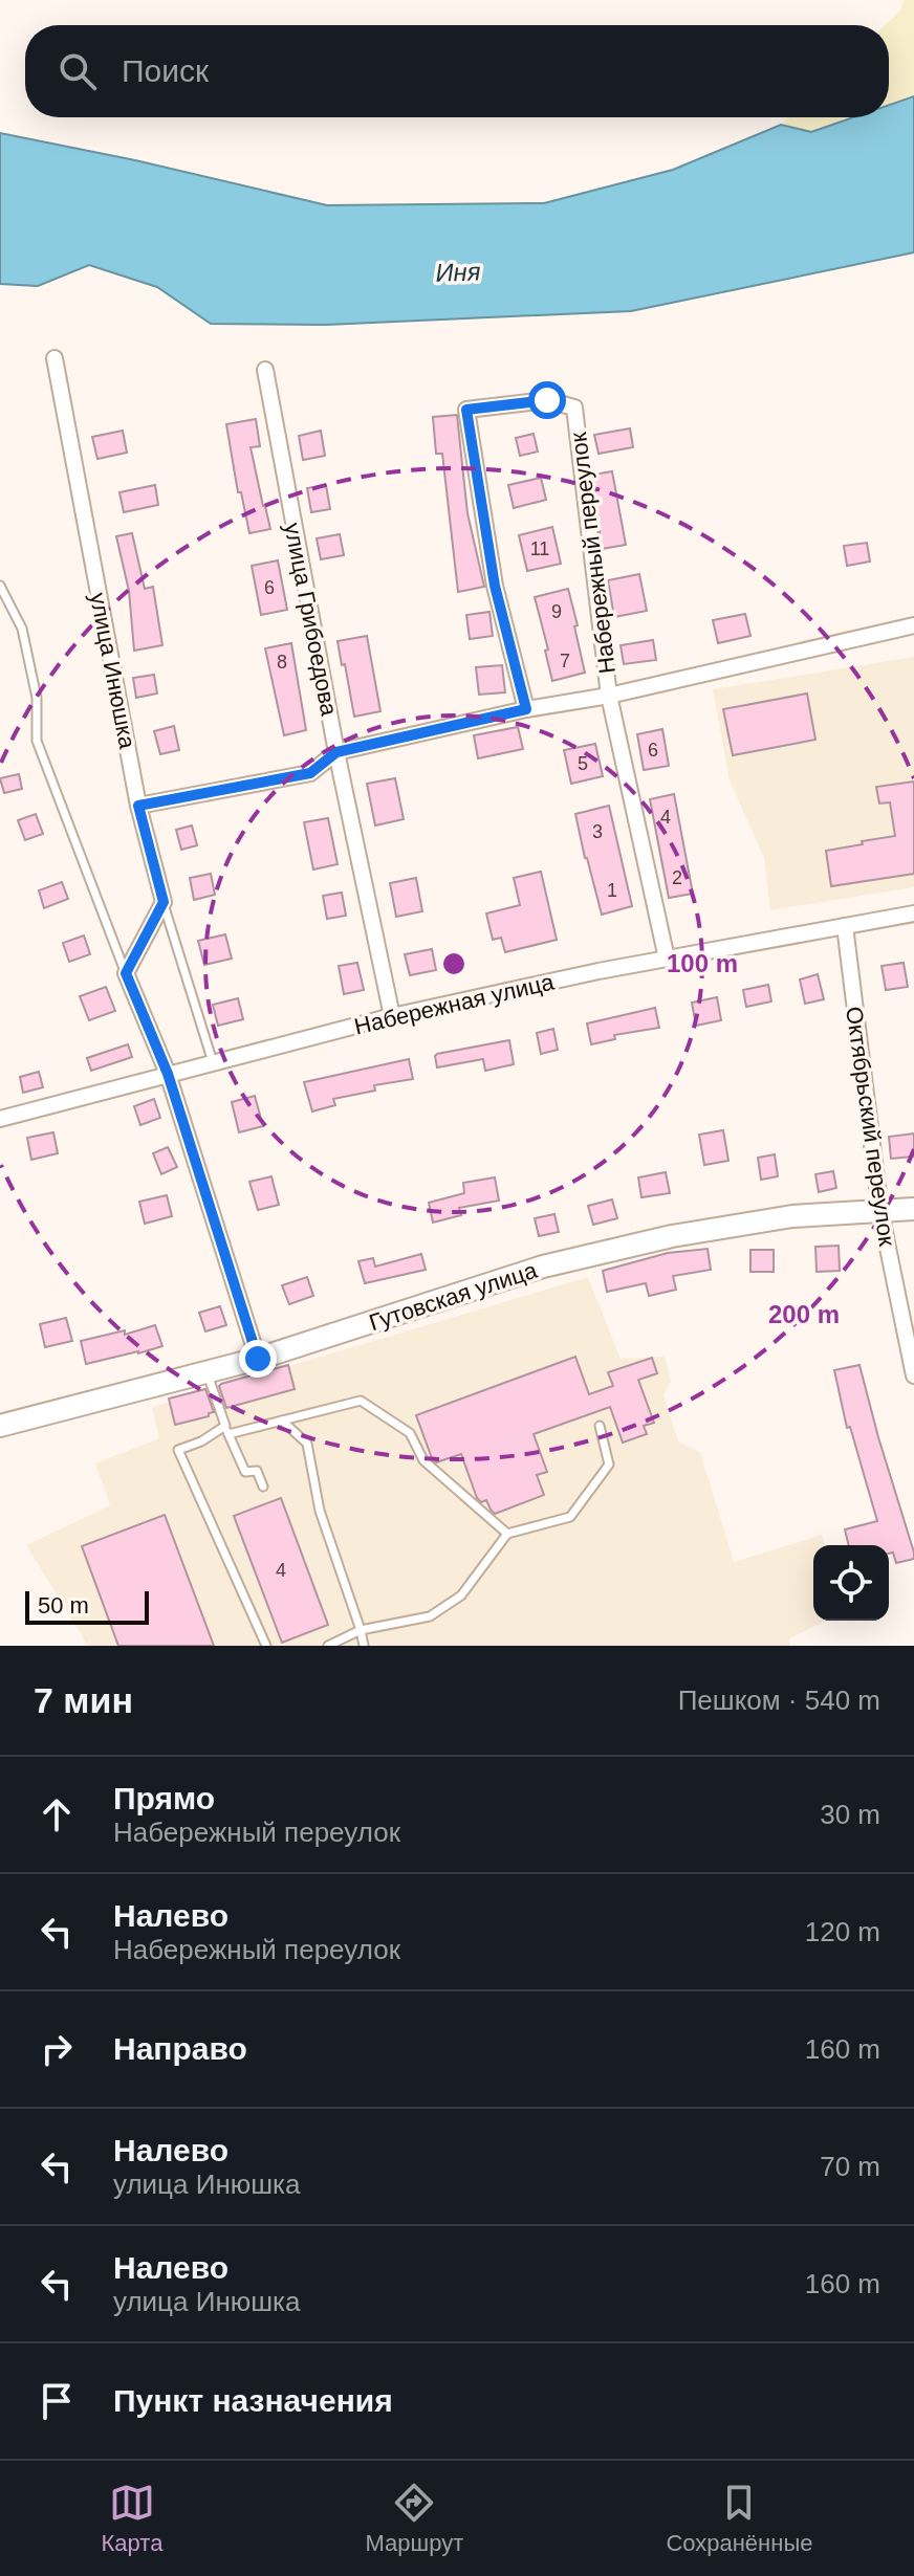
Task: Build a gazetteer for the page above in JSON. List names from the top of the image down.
{
  "streets": {
    "street": [
      "Набережный переулок",
      "улица Грибоедова",
      "улица Инюшка",
      "Набережная улица",
      "Октябрьский переулок",
      "Гутовская улица"
    ]
  },
  "crossings": [
    ["Набережный переулок", "Набережная улица"],
    ["улица Грибоедова", "Набережная улица"],
    ["Набережная улица", "Октябрьский переулок"],
    ["Октябрьский переулок", "Гутовская улица"]
  ],
  "water": ["Иня"],
  "house_numbers": [
    "11",
    "6",
    "9",
    "7",
    "8",
    "6",
    "5",
    "4",
    "3",
    "2",
    "1",
    "4"
  ],
  "scale_bar": "50 m",
  "page": {
    "search": "Поиск",
    "scale": "50 m",
    "heading": ["7 мин", "Пешком · 540 m"],
    "list": [
      ["Прямо", "Набережный переулок", "30 m"],
      ["Налево", "Набережный переулок", "120 m"],
      ["Направо", "160 m"],
      ["Налево", "улица Инюшка", "70 m"],
      ["Налево", "улица Инюшка", "160 m"],
      "Пункт назначения"
    ],
    "nav": ["Карта", "Маршрут", "Сохранённые"]
  },
  "rings": ["100 m", "200 m"]
}
